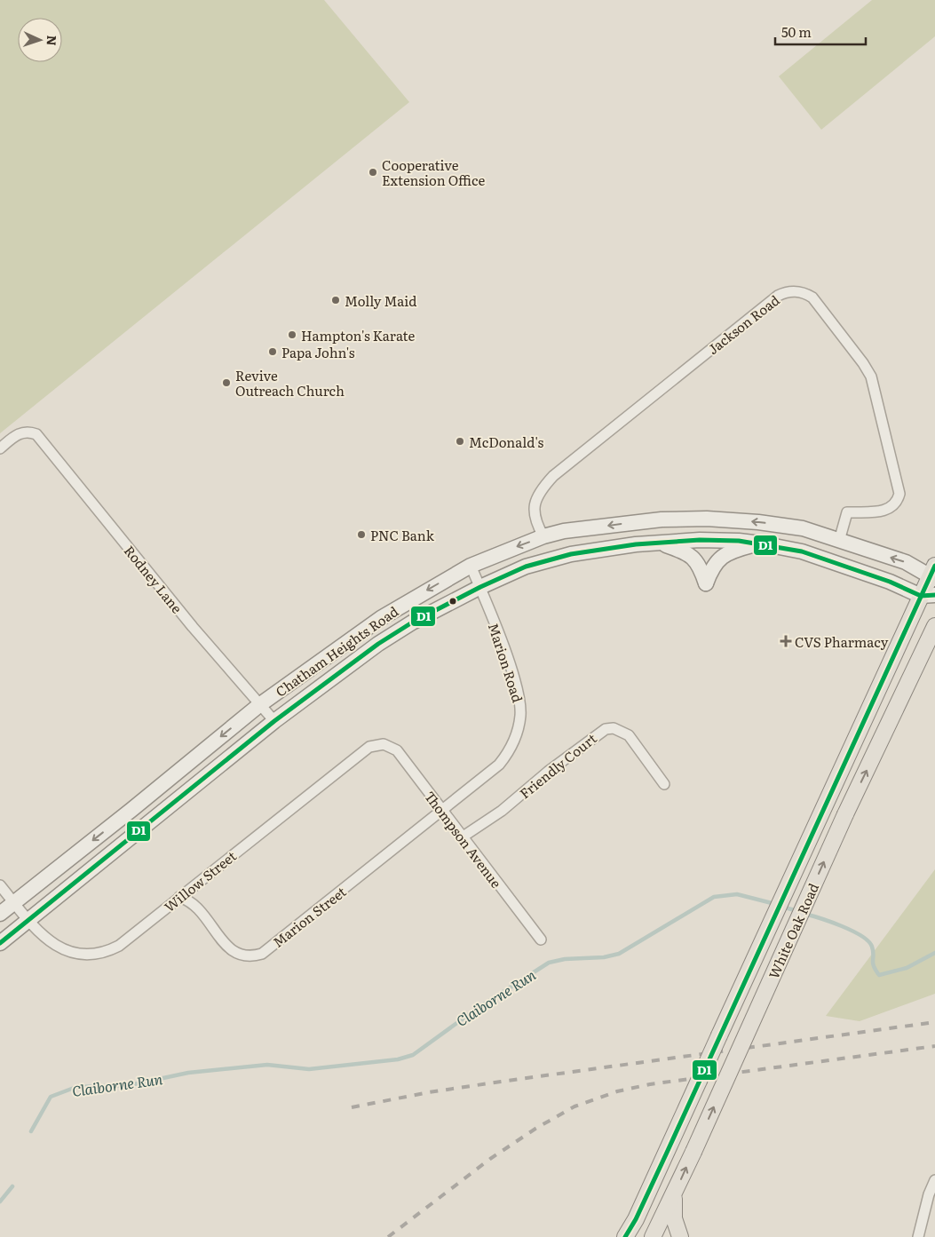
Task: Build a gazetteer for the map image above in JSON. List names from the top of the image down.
{
  "streets": {
    "main road": ["Chatham Heights Road", "White Oak Road"],
    "street": [
      "Jackson Road",
      "Rodney Lane",
      "Marion Road",
      "Friendly Court",
      "Thompson Avenue",
      "Willow Street",
      "Marion Street"
    ]
  },
  "crossings": [
    ["Jackson Road", "Chatham Heights Road"],
    ["Rodney Lane", "Chatham Heights Road"],
    ["Chatham Heights Road", "Marion Road"],
    ["Chatham Heights Road", "Willow Street"],
    ["Chatham Heights Road", "White Oak Road"],
    ["Marion Road", "Thompson Avenue"],
    ["Marion Road", "Marion Street"],
    ["Friendly Court", "Thompson Avenue"],
    ["Thompson Avenue", "Willow Street"],
    ["Thompson Avenue", "Marion Street"],
    ["Willow Street", "Marion Street"]
  ],
  "water": ["Claiborne Run"],
  "places": {
    "other": [
      "Cooperative Extension Office",
      "Molly Maid",
      "Hampton's Karate",
      "Papa John's",
      "Revive Outreach Church",
      "McDonald's",
      "PNC Bank"
    ],
    "health": ["CVS Pharmacy"]
  },
  "lines": ["transit line D1"],
  "scale_bar": "50 m",
  "north": "right"
}
